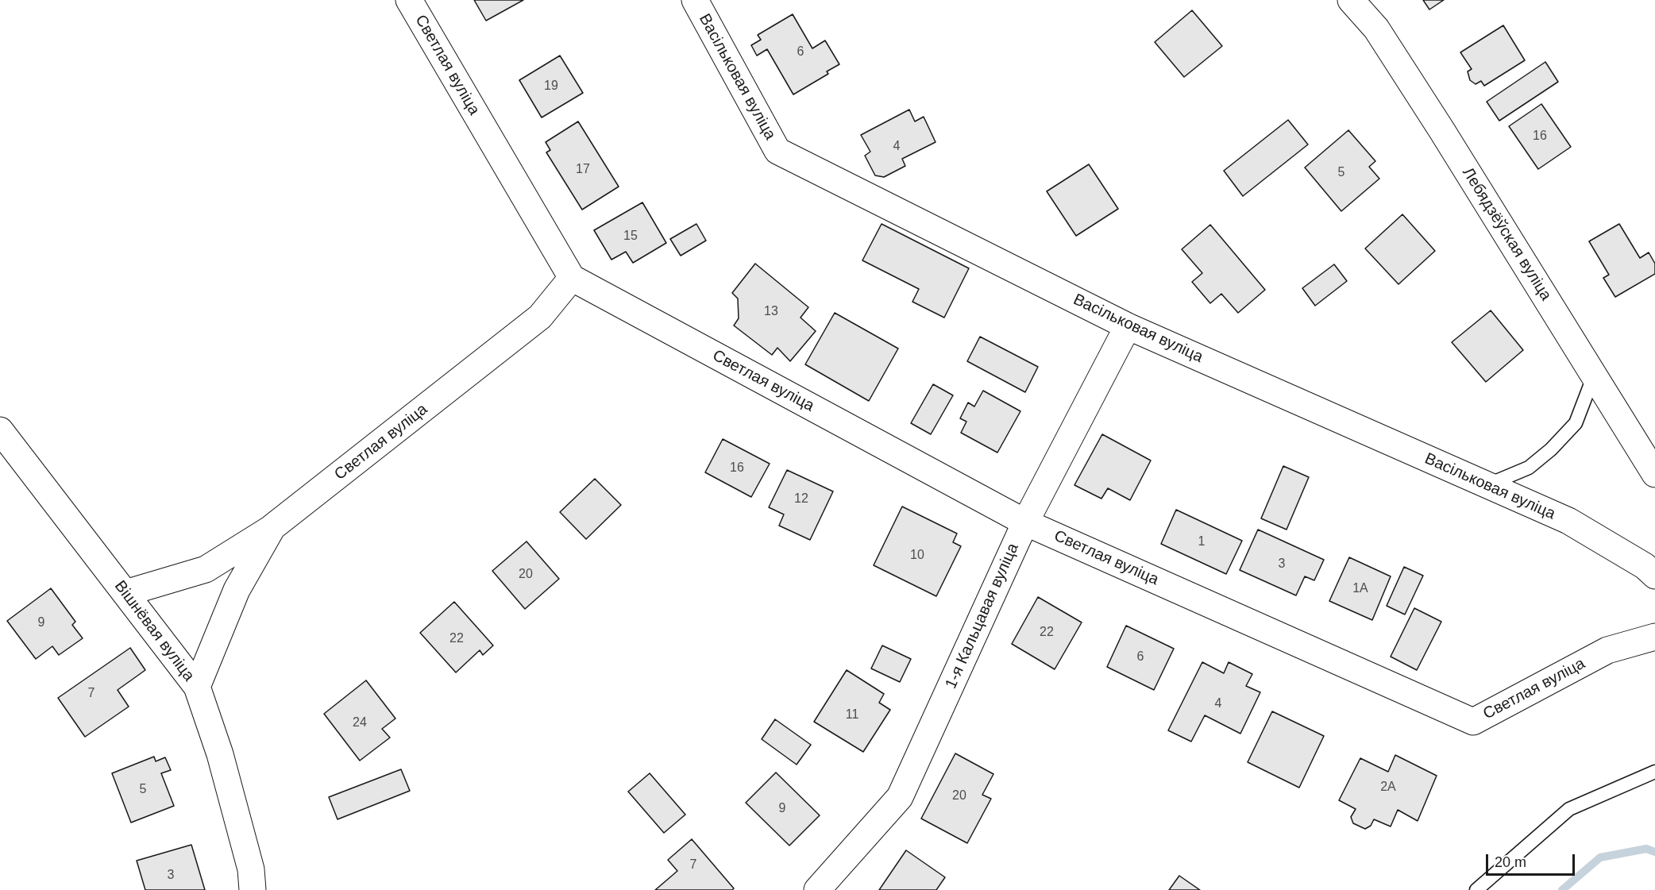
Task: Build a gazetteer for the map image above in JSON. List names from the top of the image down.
{
  "streets": {
    "street": [
      "Светлая вуліца",
      "Васільковая вуліца",
      "Лебядзёўская вуліца",
      "1-я Кальцавая вуліца",
      "Вішнёвая вуліца"
    ]
  },
  "crossings": [
    ["Светлая вуліца", "1-я Кальцавая вуліца"],
    ["Светлая вуліца", "Вішнёвая вуліца"],
    ["Васільковая вуліца", "1-я Кальцавая вуліца"]
  ],
  "house_numbers": [
    "6",
    "19",
    "16",
    "4",
    "17",
    "5",
    "15",
    "13",
    "16",
    "12",
    "1",
    "10",
    "3",
    "20",
    "1А",
    "9",
    "22",
    "22",
    "6",
    "7",
    "4",
    "11",
    "24",
    "2А",
    "5",
    "20",
    "9",
    "7",
    "3"
  ],
  "scale_bar": "20 m"
}
